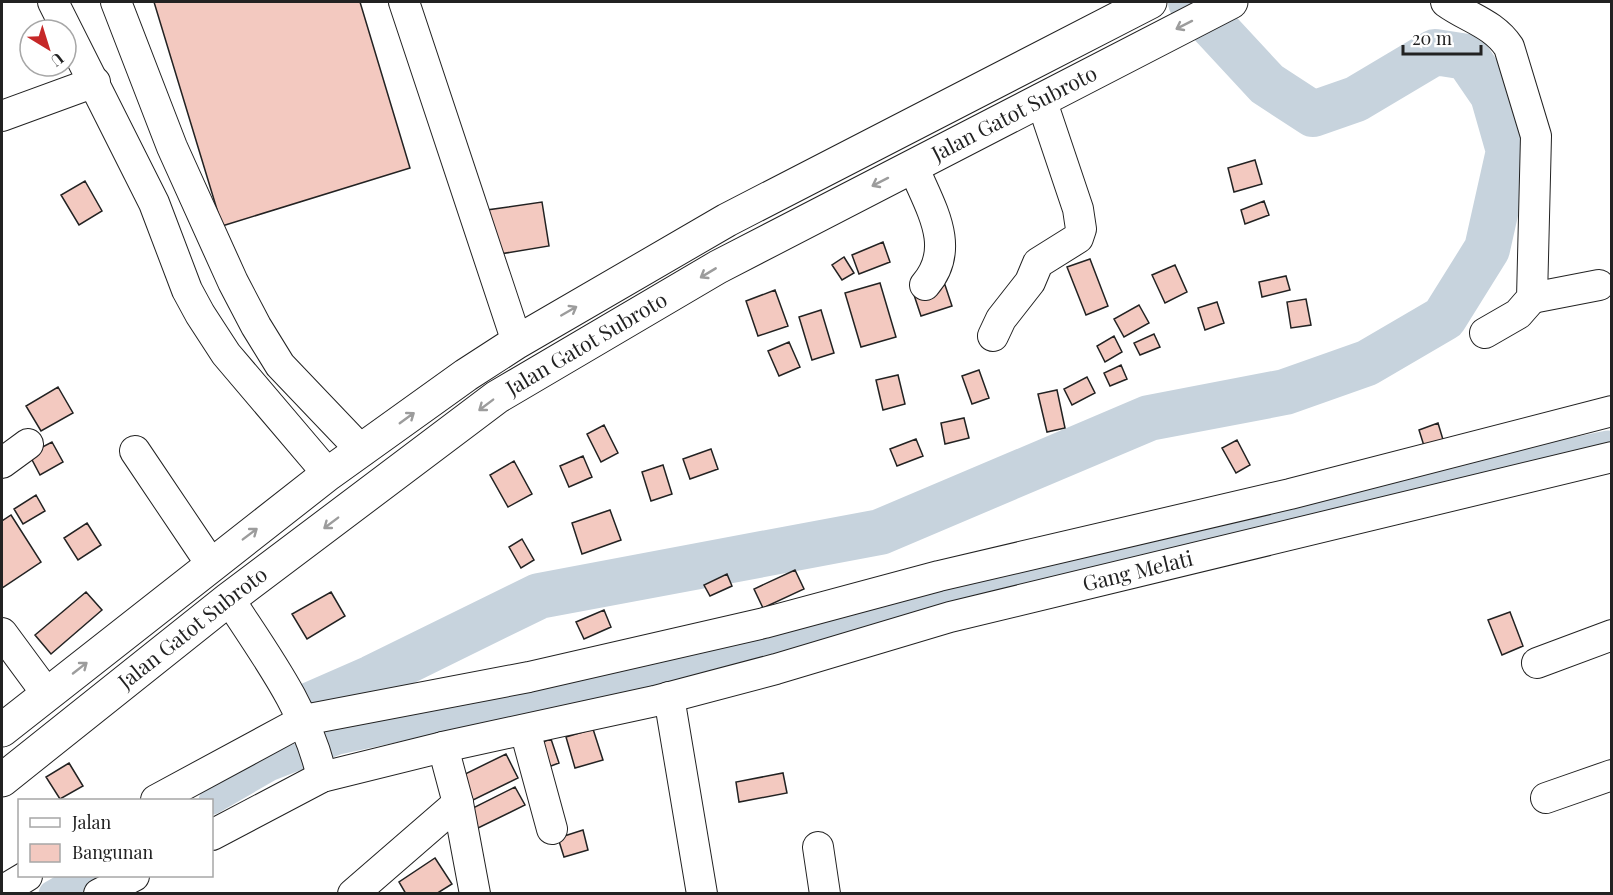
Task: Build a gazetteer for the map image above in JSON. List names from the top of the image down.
{
  "streets": {
    "highway": ["Jalan Gatot Subroto"],
    "street": ["Gang Melati"]
  },
  "legend": ["Jalan", "Bangunan"],
  "scale_bar": "20 m",
  "north": "bottom right"
}
